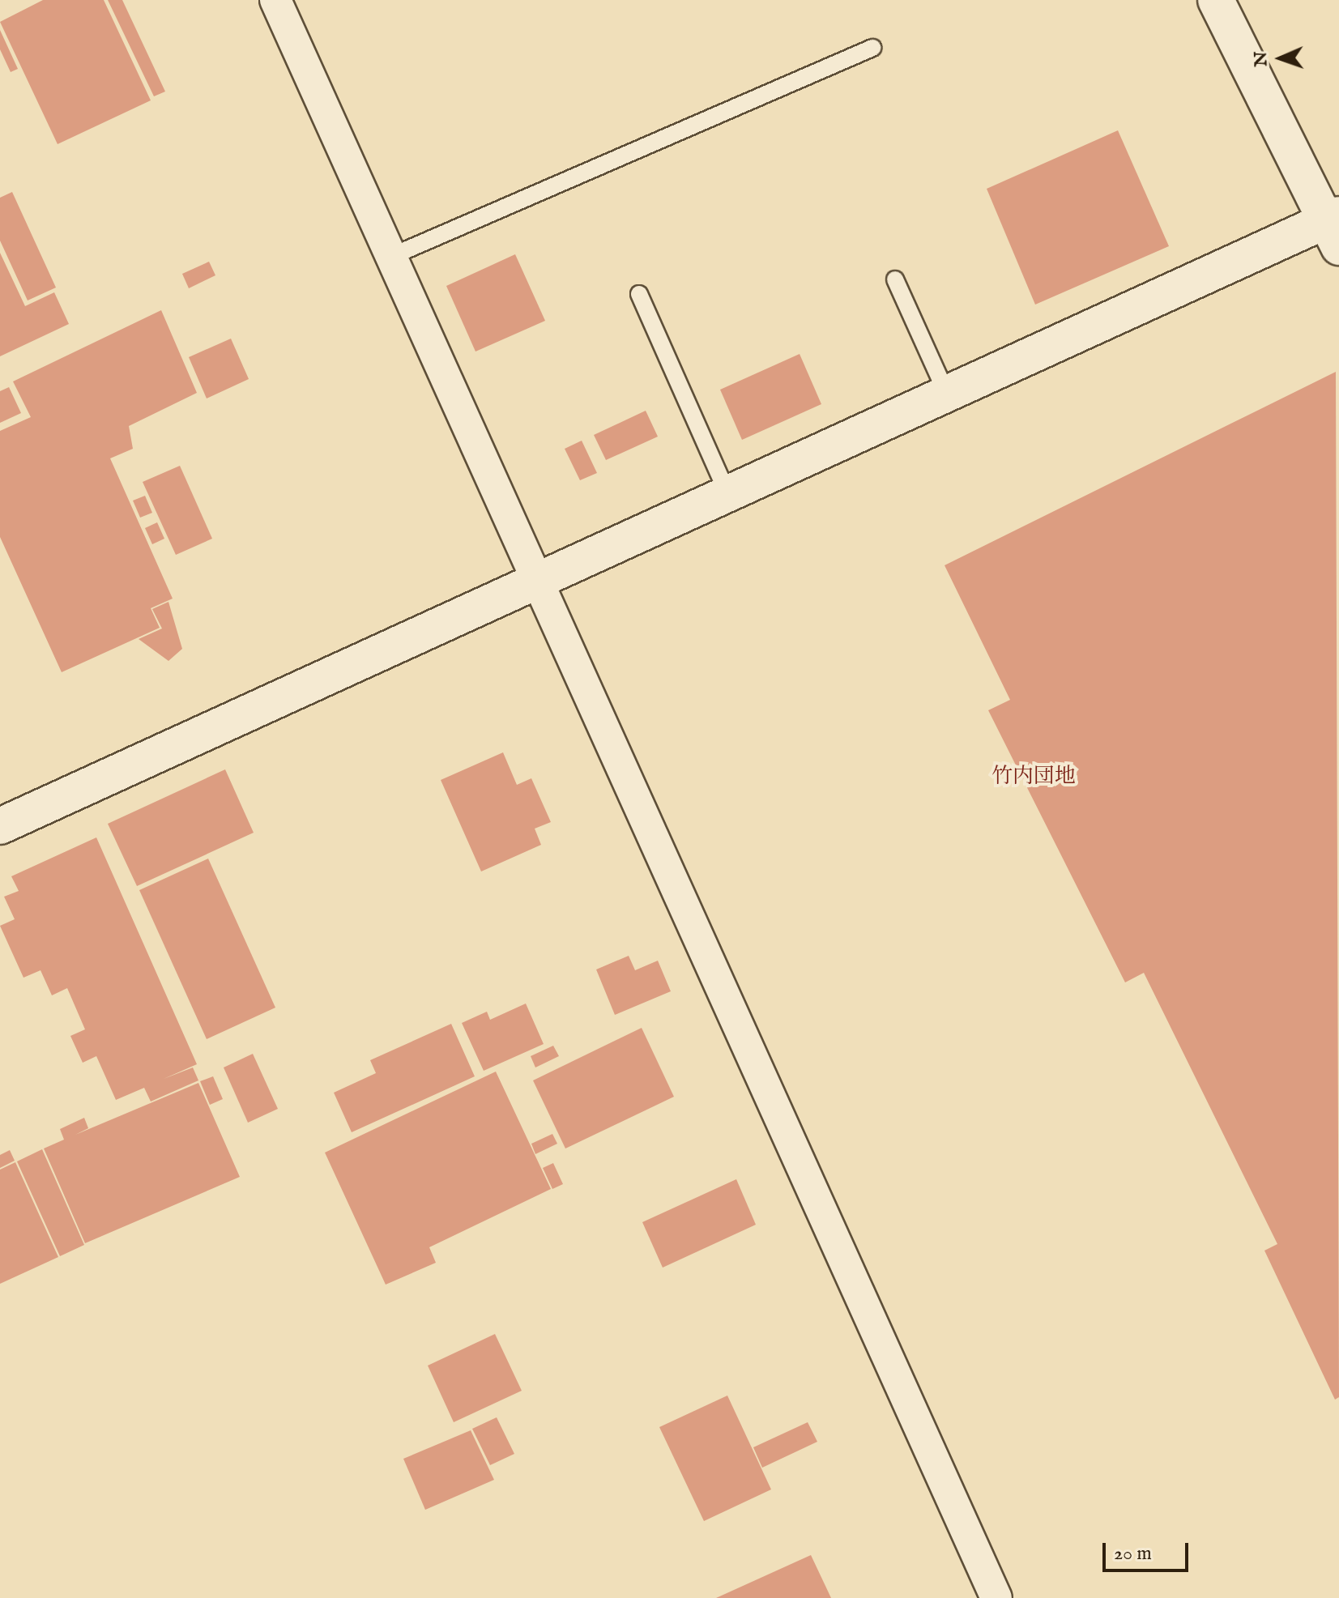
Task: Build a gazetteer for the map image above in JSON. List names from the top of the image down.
{
  "districts": ["竹内団地"],
  "scale_bar": "20 m",
  "north": "left"
}
